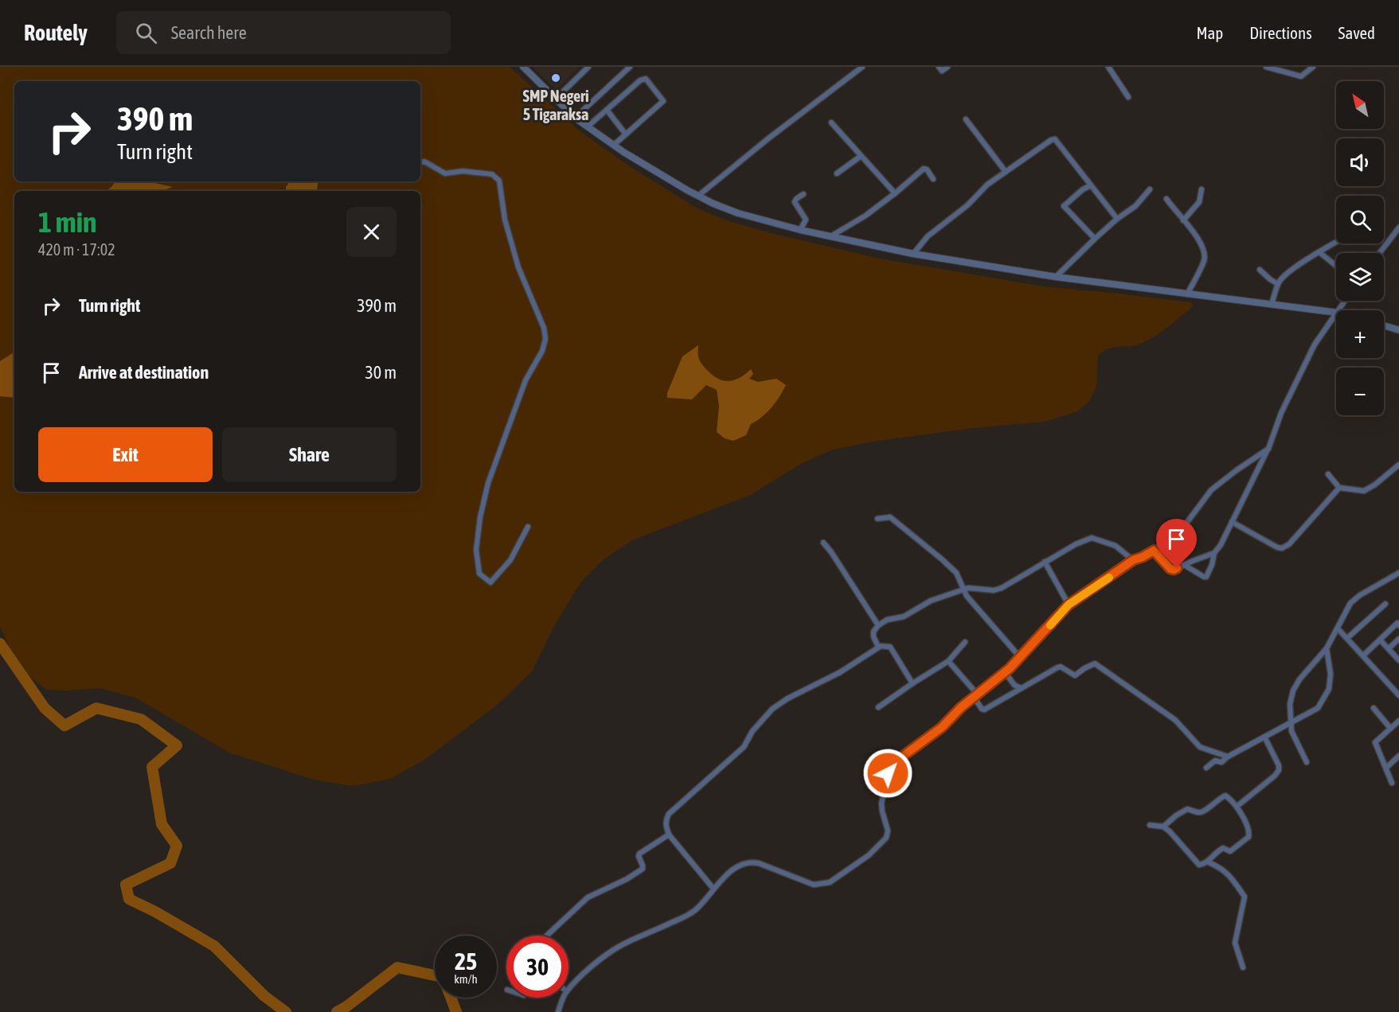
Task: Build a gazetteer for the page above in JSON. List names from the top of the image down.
{
  "places": ["SMP Negeri 5 Tigaraksa"],
  "north": "top left",
  "page": {
    "header": "Routely",
    "search": "Search here",
    "nav": ["Map", "Directions", "Saved"],
    "map_buttons": ["+", "−"],
    "turn": ["390 m", "Turn right"],
    "heading": ["1 min", "420 m · 17:02"],
    "list": [
      {
        "name": "Turn right",
        "value": "390 m"
      },
      {
        "name": "Arrive at destination",
        "value": "30 m"
      }
    ],
    "buttons": ["Exit", "Share"],
    "speed": "25 km/h",
    "limit": "30"
  }
}
